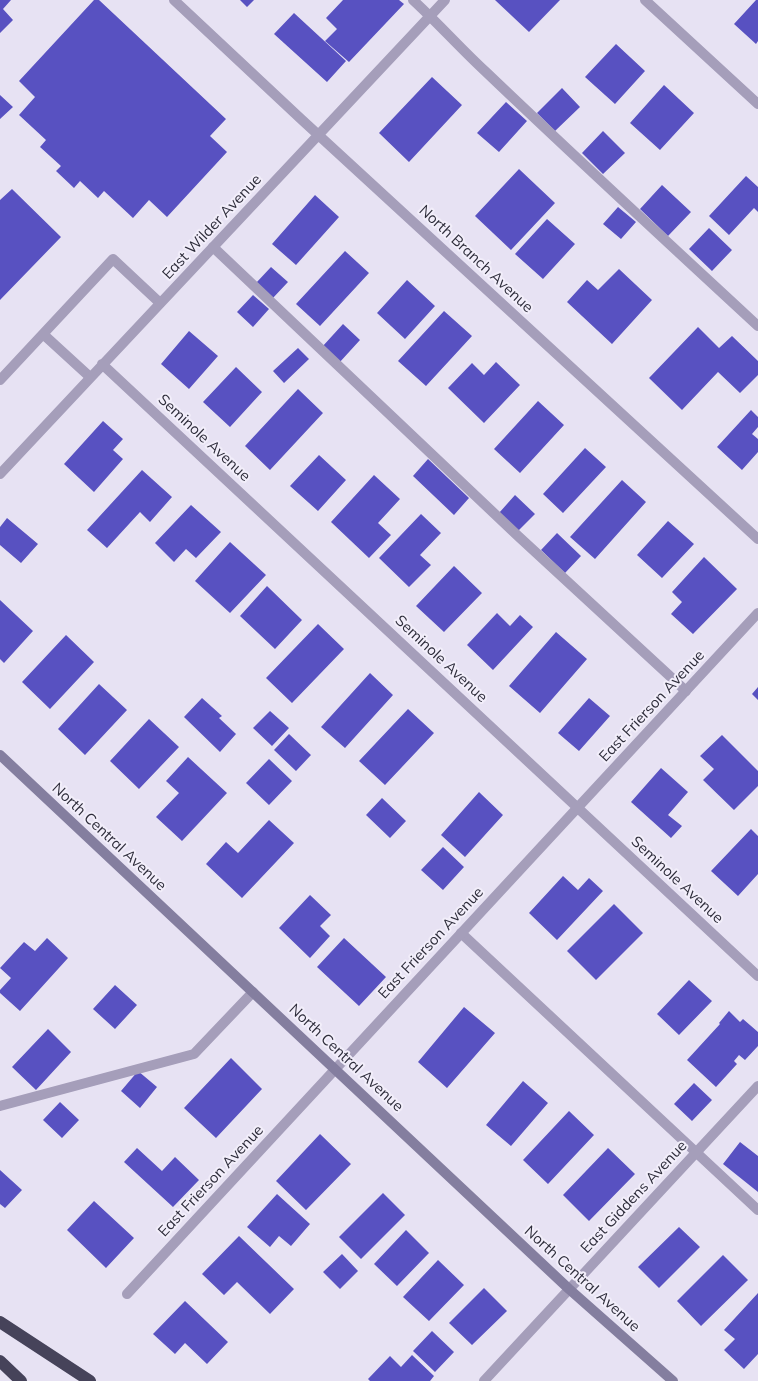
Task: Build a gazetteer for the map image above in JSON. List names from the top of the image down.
{
  "streets": {
    "street": [
      "East Wilder Avenue",
      "North Branch Avenue",
      "Seminole Avenue",
      "East Frierson Avenue",
      "North Central Avenue",
      "East Giddens Avenue"
    ]
  },
  "crossings": [
    ["East Wilder Avenue", "North Branch Avenue"],
    ["East Wilder Avenue", "Seminole Avenue"],
    ["Seminole Avenue", "East Frierson Avenue"],
    ["East Frierson Avenue", "North Central Avenue"],
    ["North Central Avenue", "East Giddens Avenue"]
  ]
}
